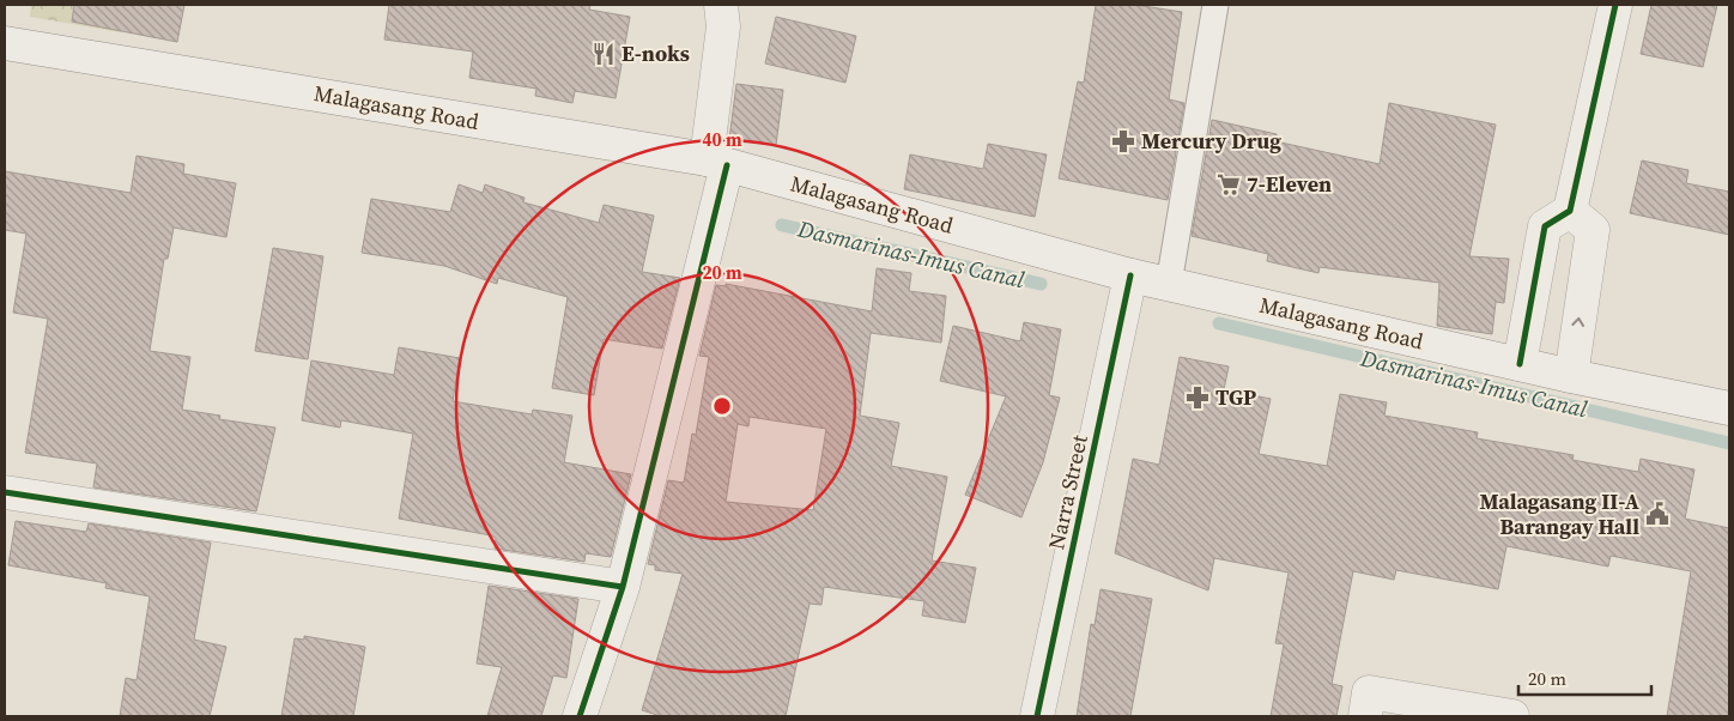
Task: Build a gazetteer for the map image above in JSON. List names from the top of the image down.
{
  "streets": {
    "street": ["Malagasang Road", "Narra Street"]
  },
  "crossings": [
    ["Malagasang Road", "Narra Street"]
  ],
  "water": ["Dasmarinas-Imus Canal"],
  "places": {
    "restaurant": ["E-noks"],
    "pharmacy": ["Mercury Drug", "TGP"],
    "supermarket": ["7-Eleven"],
    "public building": ["Malagasang II-A Barangay Hall"]
  },
  "scale_bar": "20 m",
  "rings": ["40 m", "20 m"]
}
